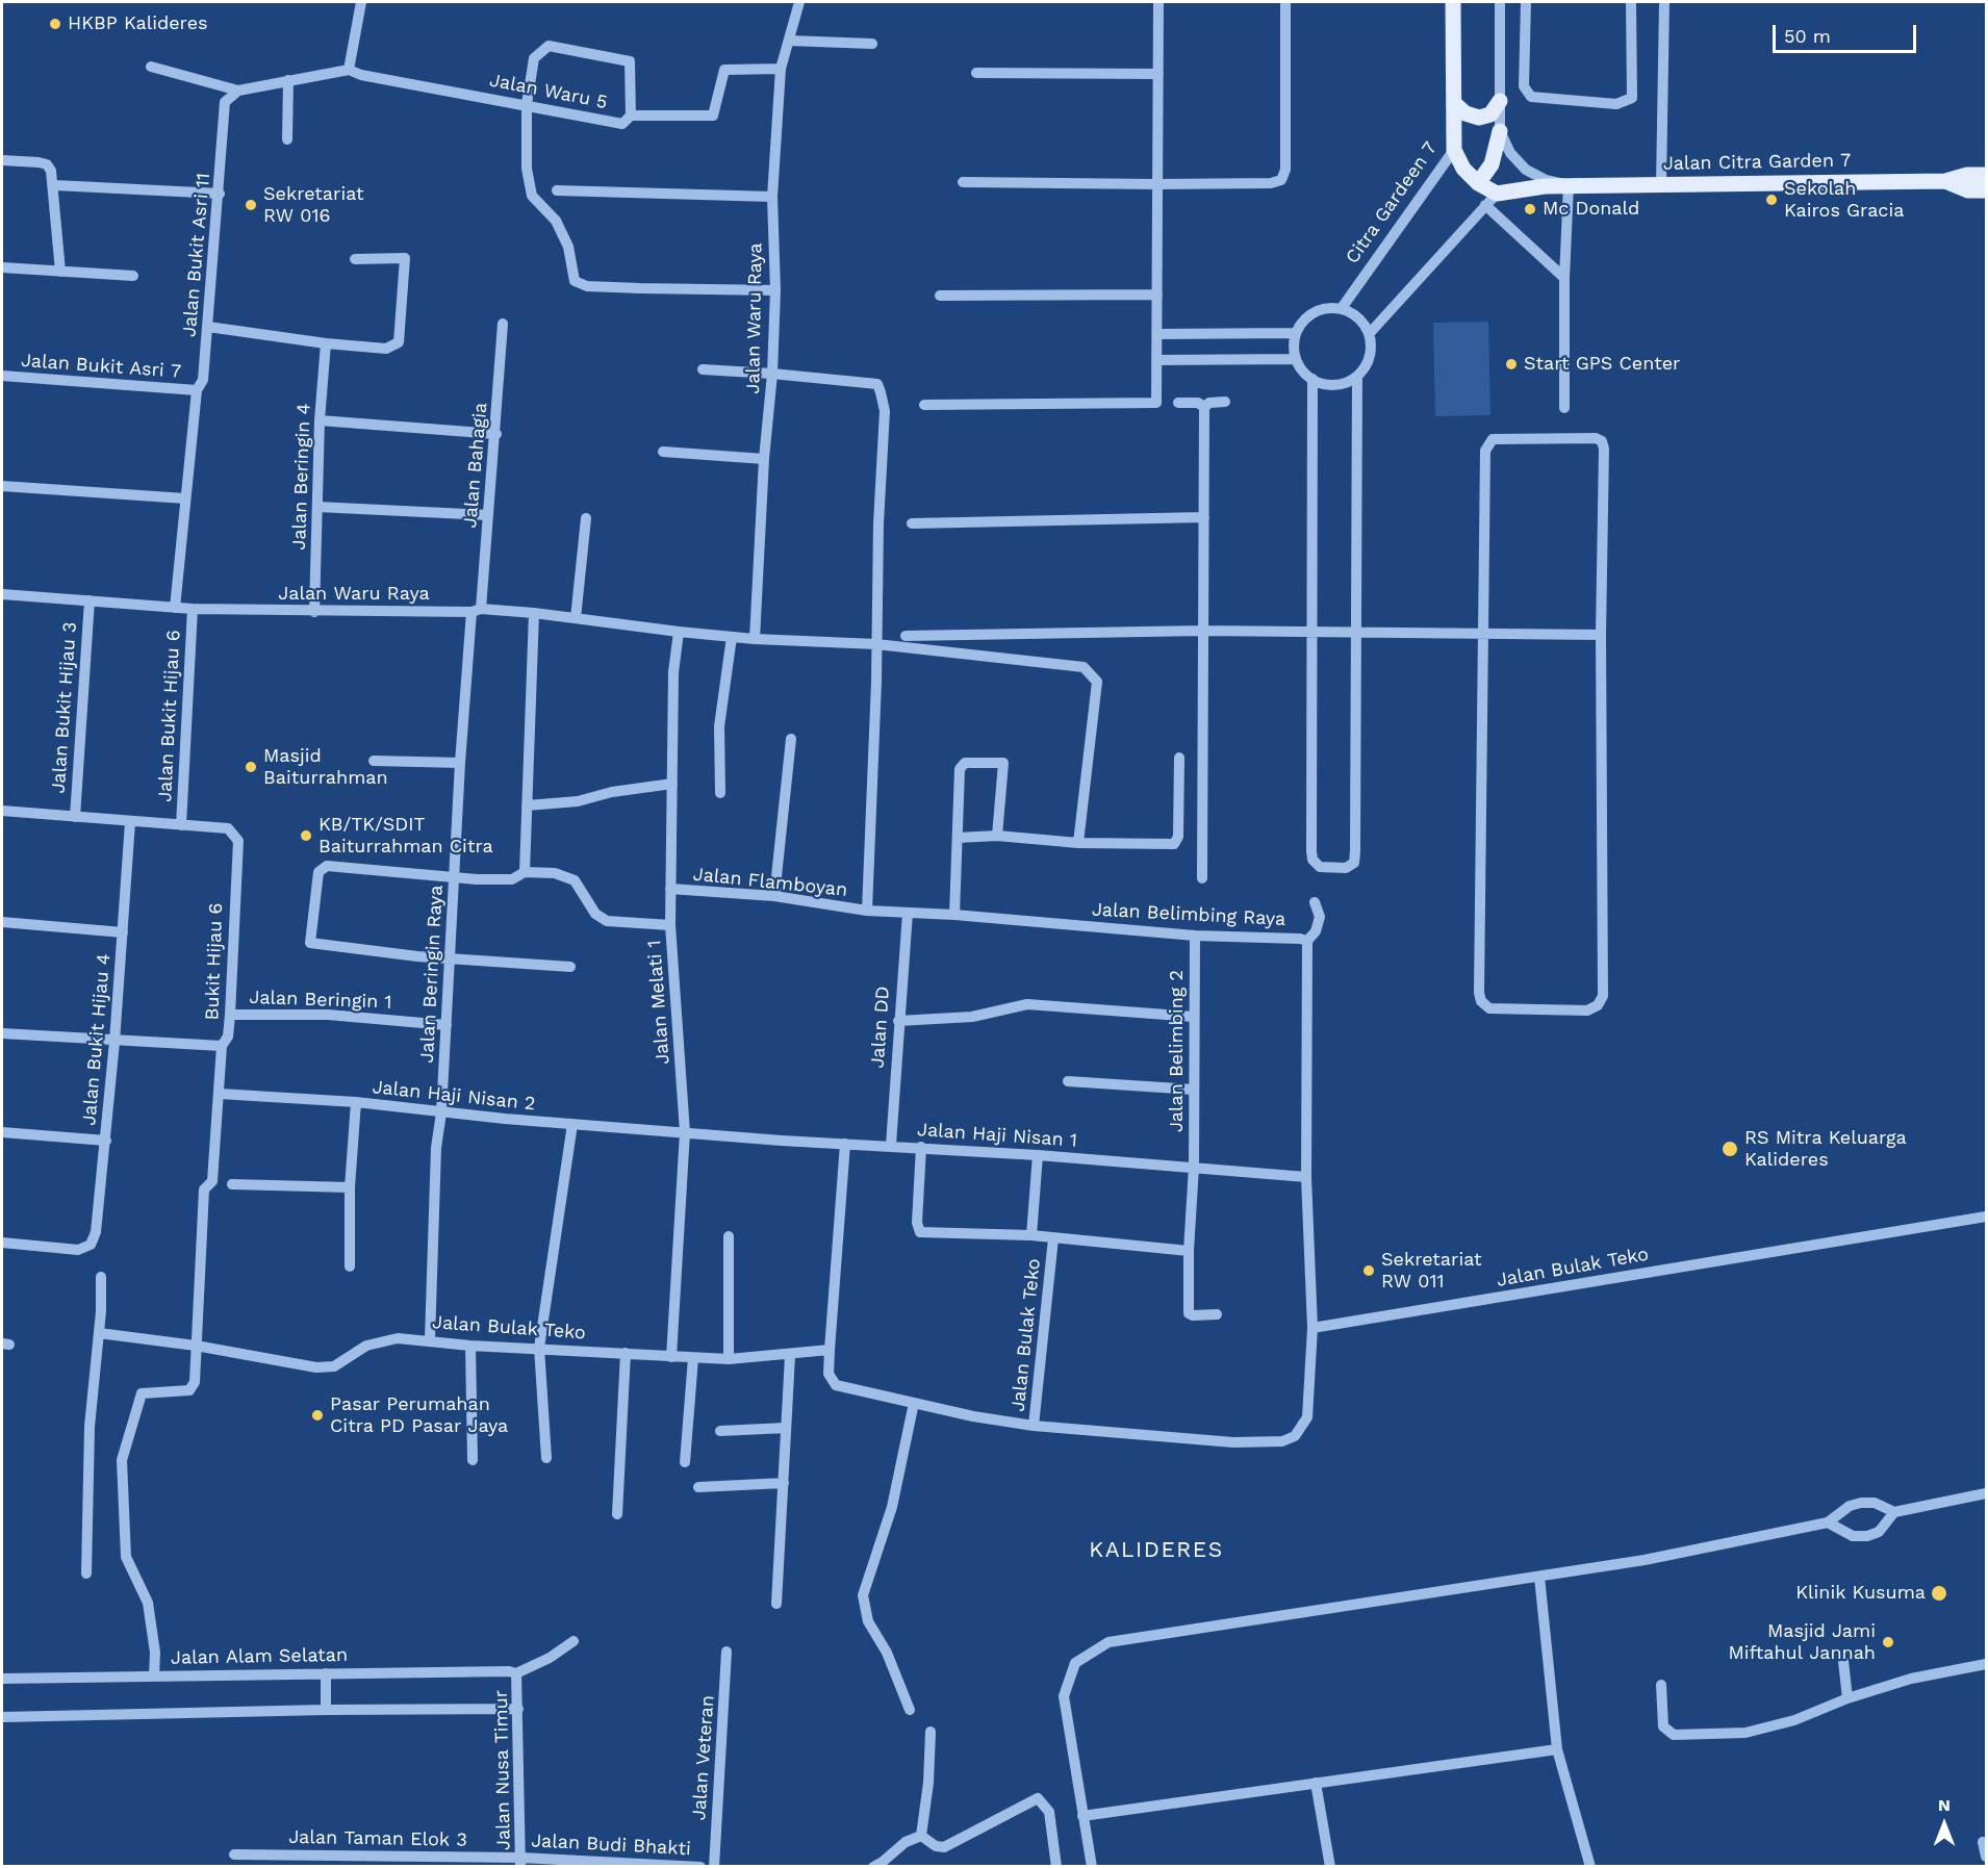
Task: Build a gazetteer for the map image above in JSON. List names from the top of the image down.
{
  "streets": {
    "main road": ["Jalan Citra Garden 7", "Citra Gardeen 7"],
    "street": [
      "Jalan Waru 5",
      "Jalan Bukit Asri 11",
      "Jalan Waru Raya",
      "Jalan Bukit Asri 7",
      "Jalan Bahagia",
      "Jalan Beringin 4",
      "Jalan Bukit Hijau 3",
      "Jalan Bukit Hijau 6",
      "Jalan Flamboyan",
      "Jalan Belimbing Raya",
      "Bukit Hijau 6",
      "Jalan Beringin Raya",
      "Jalan Beringin 1",
      "Jalan Melati 1",
      "Jalan DD",
      "Jalan Bukit Hijau 4",
      "Jalan Belimbing 2",
      "Jalan Haji Nisan 2",
      "Jalan Haji Nisan 1",
      "Jalan Bulak Teko",
      "Jalan Alam Selatan",
      "Jalan Veteran",
      "Jalan Nusa Timur",
      "Jalan Taman Elok 3",
      "Jalan Budi Bhakti"
    ]
  },
  "crossings": [
    ["Jalan Waru 5", "Jalan Waru Raya"],
    ["Jalan Bukit Asri 11", "Jalan Waru Raya"],
    ["Jalan Bukit Asri 11", "Jalan Bukit Asri 7"],
    ["Jalan Waru Raya", "Jalan Bahagia"],
    ["Jalan Waru Raya", "Jalan Beringin 4"],
    ["Jalan Waru Raya", "Jalan Bukit Hijau 3"],
    ["Jalan Waru Raya", "Jalan Bukit Hijau 6"],
    ["Jalan Waru Raya", "Jalan Beringin Raya"],
    ["Jalan Bahagia", "Jalan Beringin Raya"],
    ["Jalan Bukit Hijau 3", "Bukit Hijau 6"],
    ["Jalan Bukit Hijau 6", "Bukit Hijau 6"],
    ["Jalan Flamboyan", "Jalan Belimbing Raya"],
    ["Jalan Flamboyan", "Jalan DD"],
    ["Jalan Belimbing Raya", "Jalan DD"],
    ["Jalan Belimbing Raya", "Jalan Belimbing 2"],
    ["Bukit Hijau 6", "Jalan Beringin 1"],
    ["Bukit Hijau 6", "Jalan Bukit Hijau 4"],
    ["Bukit Hijau 6", "Jalan Haji Nisan 2"],
    ["Bukit Hijau 6", "Jalan Bulak Teko"],
    ["Bukit Hijau 6", "Jalan Alam Selatan"],
    ["Jalan Beringin Raya", "Jalan Beringin 1"],
    ["Jalan Beringin Raya", "Jalan Melati 1"],
    ["Jalan Beringin Raya", "Jalan Haji Nisan 2"],
    ["Jalan Beringin Raya", "Jalan Bulak Teko"],
    ["Jalan Melati 1", "Jalan Haji Nisan 2"],
    ["Jalan Melati 1", "Jalan Haji Nisan 1"],
    ["Jalan Melati 1", "Jalan Bulak Teko"],
    ["Jalan DD", "Jalan Haji Nisan 1"],
    ["Jalan Belimbing 2", "Jalan Haji Nisan 1"],
    ["Jalan Haji Nisan 2", "Jalan Haji Nisan 1"],
    ["Jalan Haji Nisan 1", "Jalan Bulak Teko"],
    ["Jalan Alam Selatan", "Jalan Nusa Timur"],
    ["Jalan Nusa Timur", "Jalan Taman Elok 3"],
    ["Jalan Nusa Timur", "Jalan Budi Bhakti"],
    ["Jalan Taman Elok 3", "Jalan Budi Bhakti"]
  ],
  "districts": ["KALIDERES"],
  "places": [
    "HKBP Kalideres",
    "Sekolah Kairos Gracia",
    "Sekretariat RW 016",
    "Mc Donald",
    "Start GPS Center",
    "Masjid Baiturrahman",
    "KB/TK/SDIT Baiturrahman Citra",
    "RS Mitra Keluarga Kalideres",
    "Sekretariat RW 011",
    "Pasar Perumahan Citra PD Pasar Jaya",
    "Klinik Kusuma",
    "Masjid Jami Miftahul Jannah"
  ],
  "scale_bar": "50 m",
  "north": "top"
}
